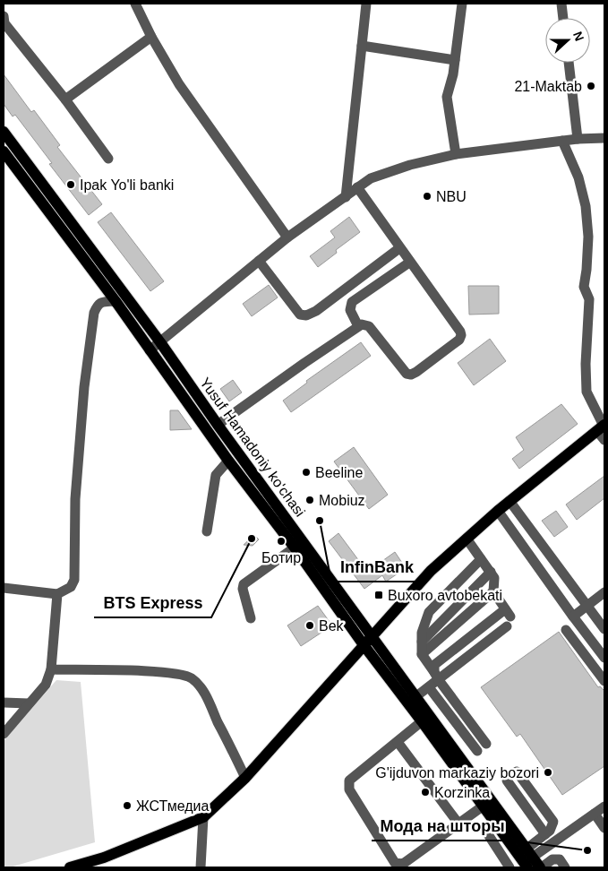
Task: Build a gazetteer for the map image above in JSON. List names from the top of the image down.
{
  "streets": {
    "main road": ["Yusuf Hamadoniy ko'chasi"]
  },
  "places": {
    "other": [
      "21-Maktab",
      "Ipak Yo'li banki",
      "NBU",
      "Beeline",
      "Mobiuz",
      "InfinBank",
      "BTS Express",
      "Ботир",
      "Bek",
      "G'ijduvon markaziy bozori",
      "Korzinka",
      "ЖСТмедиа",
      "Мода на шторы"
    ],
    "transit": ["Buxoro avtobekati"]
  },
  "north": "right"
}
